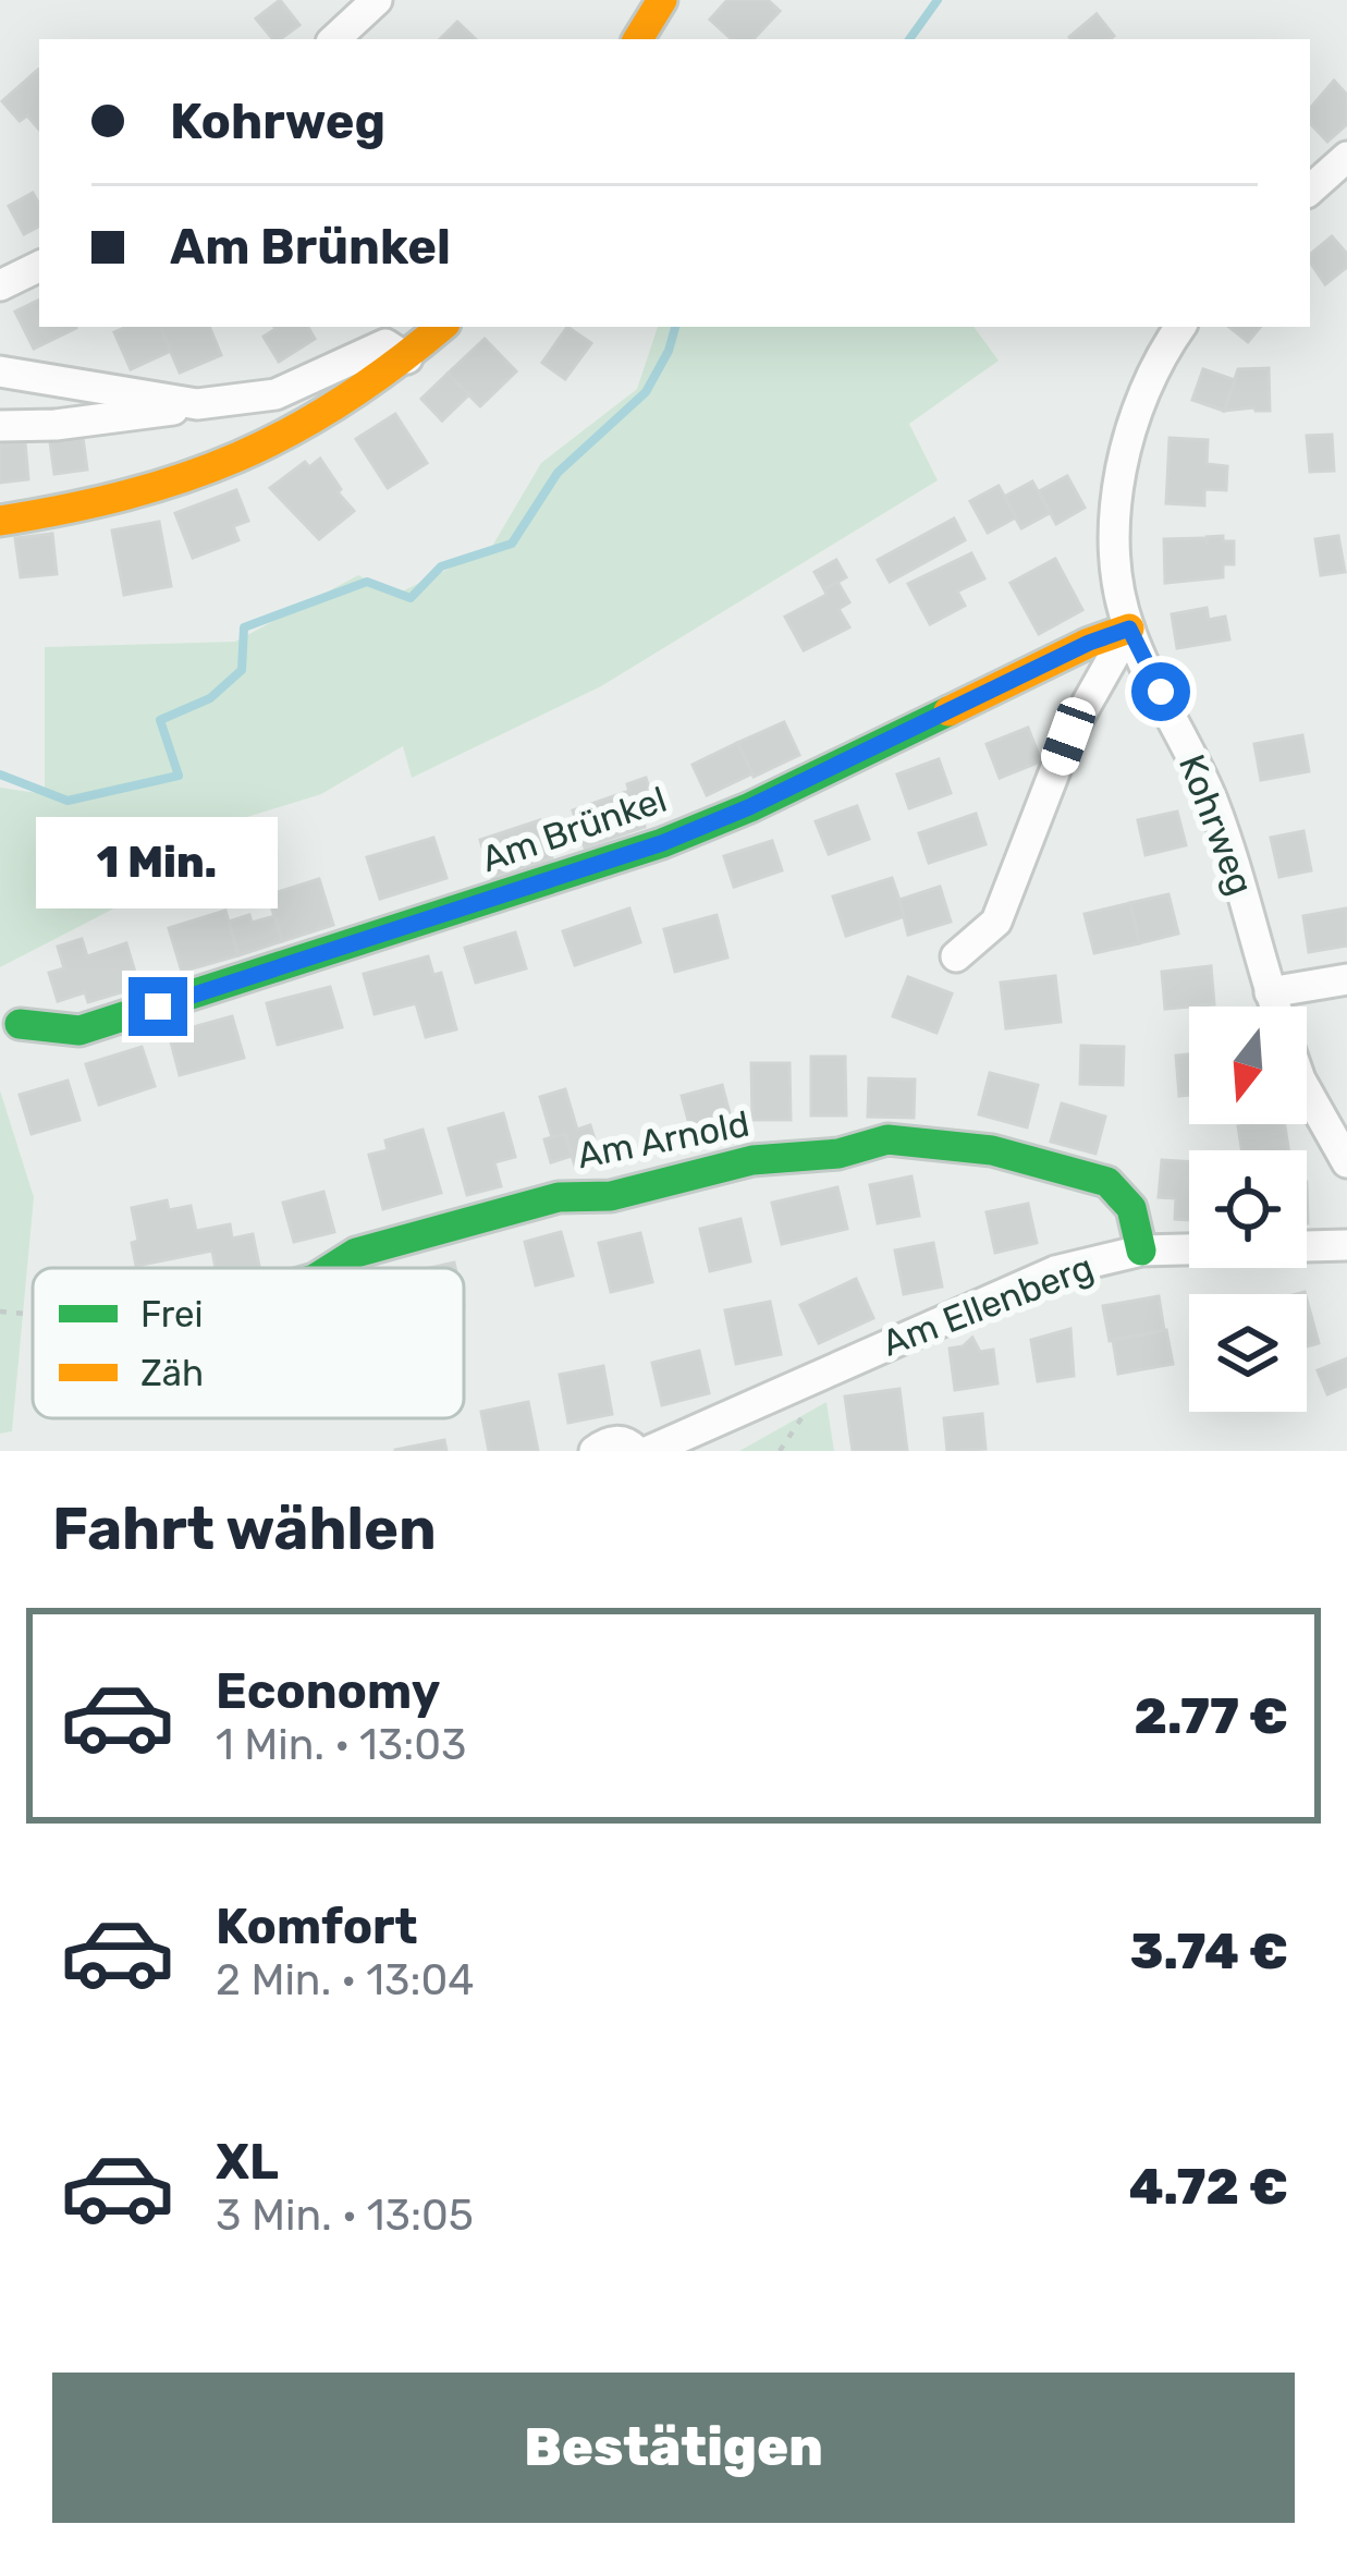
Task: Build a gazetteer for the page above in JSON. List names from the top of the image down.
{
  "streets": {
    "street": [
      "Kohrweg",
      "Am Brünkel",
      "Am Arnold",
      "Am Ellenberg"
    ]
  },
  "crossings": [
    ["Kohrweg", "Am Brünkel"],
    ["Am Arnold", "Am Ellenberg"]
  ],
  "legend": ["Frei", "Zäh"],
  "north": "bottom",
  "page": {
    "banner": ["Kohrweg", "Am Brünkel"],
    "bubble": "1 Min.",
    "heading": "Fahrt wählen",
    "list": [
      {
        "name": "Economy",
        "note": "1 Min. · 13:03",
        "value": "2.77 €"
      },
      {
        "name": "Komfort",
        "note": "2 Min. · 13:04",
        "value": "3.74 €"
      },
      {
        "name": "XL",
        "note": "3 Min. · 13:05",
        "value": "4.72 €"
      }
    ],
    "buttons": "Bestätigen"
  }
}
